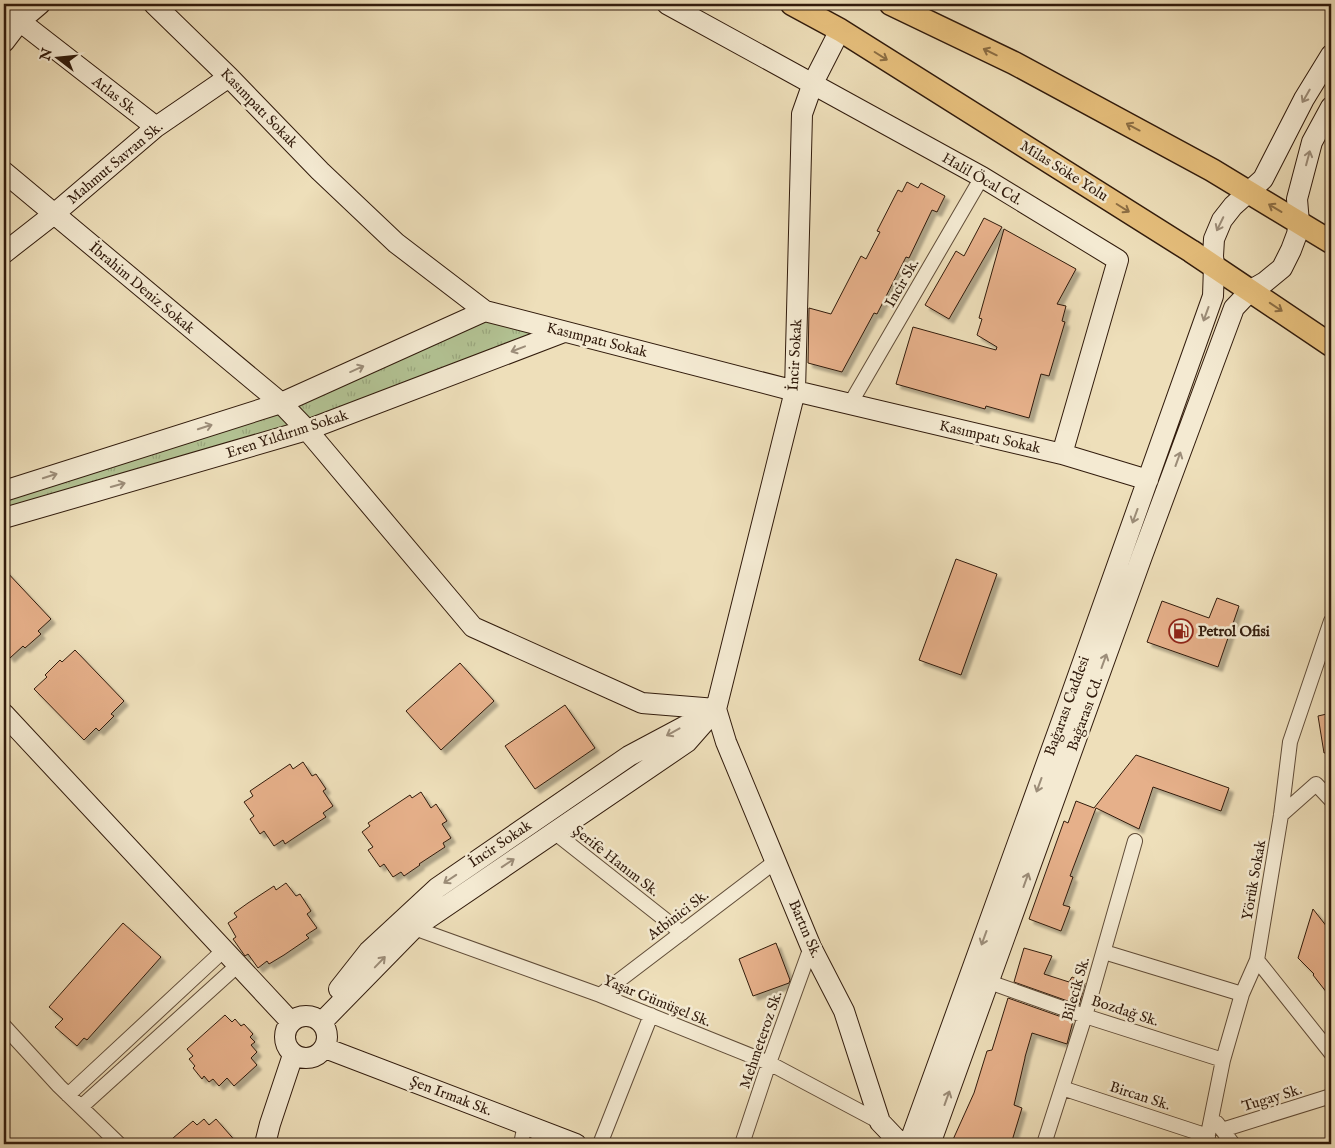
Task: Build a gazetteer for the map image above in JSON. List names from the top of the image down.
{
  "streets": {
    "highway": ["Milas Söke Yolu"],
    "main road": [
      "Atlas Sk.",
      "Kasımpatı Sokak",
      "Mahmut Savran Sk.",
      "Halil Öcal Cd.",
      "İbrahim Deniz Sokak",
      "İncir Sokak",
      "Eren Yıldırım Sokak",
      "Bağarası Caddesi",
      "Bağarası Cd.",
      "Bartın Sk.",
      "Şen Irmak Sk."
    ],
    "street": [
      "Incir Sk.",
      "Şerife Hanım Sk.",
      "Yörük Sokak",
      "Atbinici Sk.",
      "Bilecik Sk.",
      "Yaşar Gümüşel Sk.",
      "Bozdağ Sk.",
      "Mehmeteroz Sk.",
      "Bircan Sk.",
      "Tugay Sk."
    ]
  },
  "crossings": [
    ["Atlas Sk.", "Mahmut Savran Sk."],
    ["Kasımpatı Sokak", "Mahmut Savran Sk."],
    ["Kasımpatı Sokak", "Halil Öcal Cd."],
    ["Kasımpatı Sokak", "Incir Sk."],
    ["Kasımpatı Sokak", "İncir Sokak"],
    ["Kasımpatı Sokak", "Eren Yıldırım Sokak"],
    ["Kasımpatı Sokak", "Bağarası Caddesi"],
    ["Mahmut Savran Sk.", "İbrahim Deniz Sokak"],
    ["Milas Söke Yolu", "İncir Sokak"],
    ["Milas Söke Yolu", "Bağarası Caddesi"],
    ["Milas Söke Yolu", "Bağarası Cd."],
    ["Halil Öcal Cd.", "Incir Sk."],
    ["Halil Öcal Cd.", "İncir Sokak"],
    ["İbrahim Deniz Sokak", "İncir Sokak"],
    ["İbrahim Deniz Sokak", "Eren Yıldırım Sokak"],
    ["İbrahim Deniz Sokak", "Bartın Sk."],
    ["İncir Sokak", "Şerife Hanım Sk."],
    ["İncir Sokak", "Bartın Sk."],
    ["İncir Sokak", "Yaşar Gümüşel Sk."],
    ["İncir Sokak", "Şen Irmak Sk."],
    ["Bağarası Caddesi", "Bağarası Cd."],
    ["Bağarası Cd.", "Bozdağ Sk."],
    ["Şerife Hanım Sk.", "Atbinici Sk."],
    ["Yörük Sokak", "Bozdağ Sk."],
    ["Yörük Sokak", "Bircan Sk."],
    ["Atbinici Sk.", "Bartın Sk."],
    ["Atbinici Sk.", "Yaşar Gümüşel Sk."],
    ["Bartın Sk.", "Yaşar Gümüşel Sk."],
    ["Bartın Sk.", "Mehmeteroz Sk."],
    ["Bilecik Sk.", "Bozdağ Sk."],
    ["Bilecik Sk.", "Bircan Sk."],
    ["Yaşar Gümüşel Sk.", "Mehmeteroz Sk."]
  ],
  "one_way": ["Bağarası Caddesi", "Bağarası Cd."],
  "places": {
    "fuel station": ["Petrol Ofisi"]
  },
  "north": "left"
}
